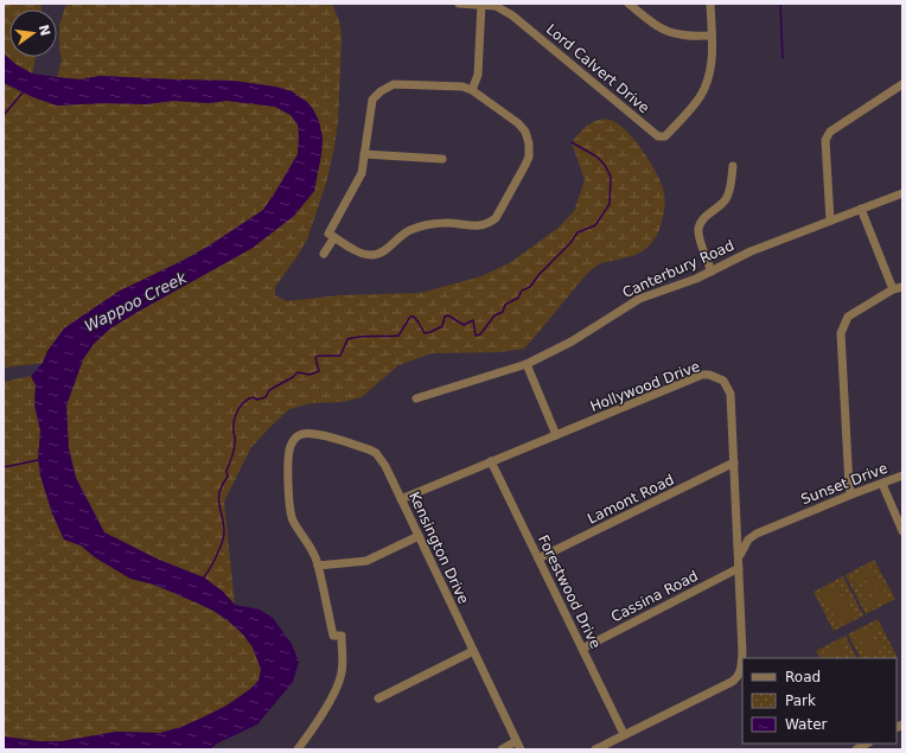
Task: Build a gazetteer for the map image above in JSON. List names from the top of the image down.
{
  "streets": {
    "street": [
      "Lord Calvert Drive",
      "Canterbury Road",
      "Hollywood Drive",
      "Sunset Drive",
      "Lamont Road",
      "Kensington Drive",
      "Forestwood Drive",
      "Cassina Road"
    ]
  },
  "crossings": [
    ["Hollywood Drive", "Sunset Drive"],
    ["Hollywood Drive", "Lamont Road"],
    ["Hollywood Drive", "Kensington Drive"],
    ["Hollywood Drive", "Forestwood Drive"],
    ["Hollywood Drive", "Cassina Road"],
    ["Lamont Road", "Forestwood Drive"],
    ["Forestwood Drive", "Cassina Road"]
  ],
  "water": ["Wappoo Creek"],
  "legend": ["Road", "Park", "Water"],
  "north": "right"
}
